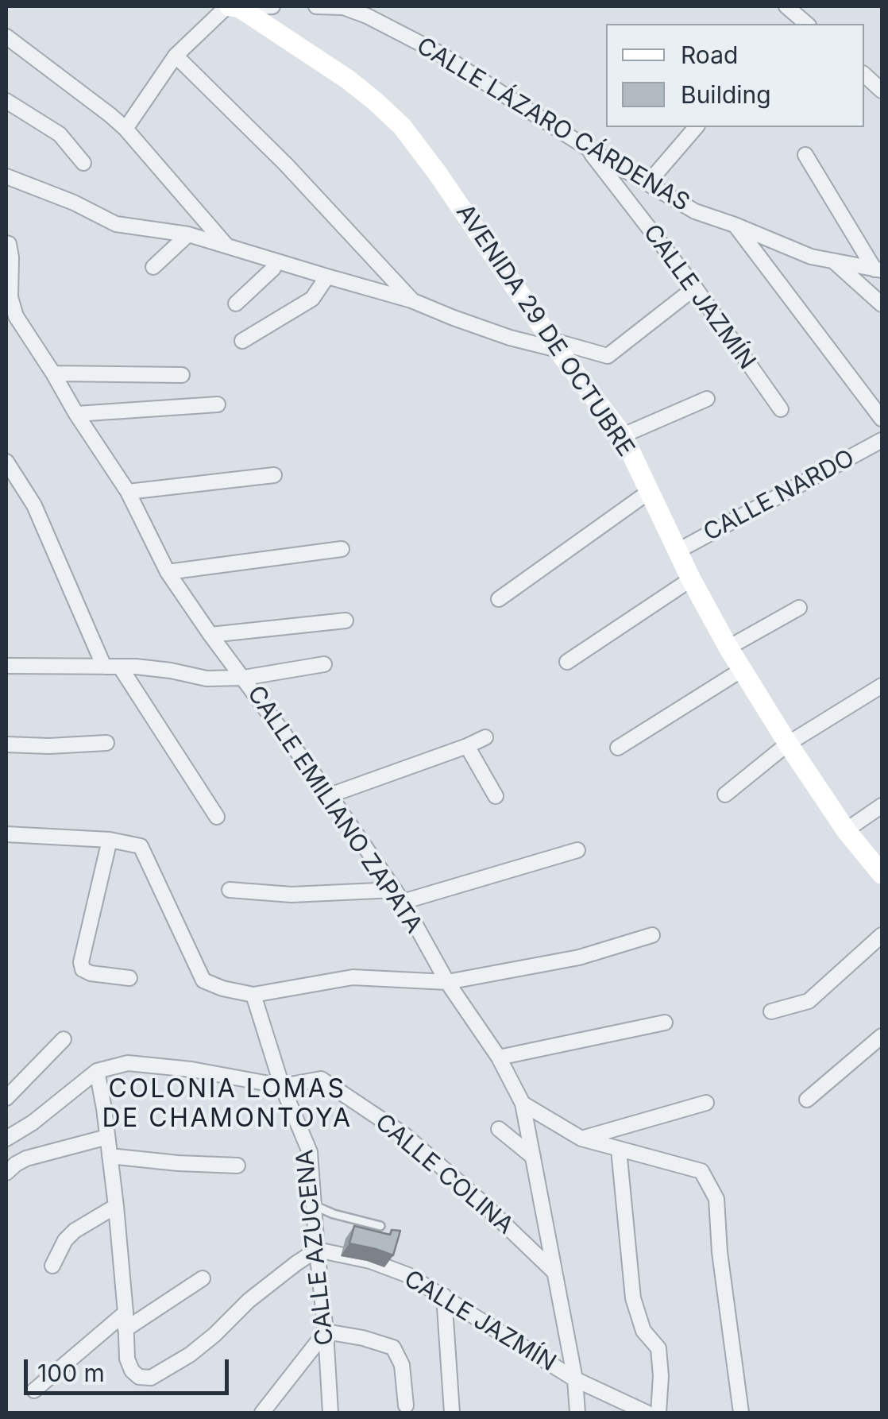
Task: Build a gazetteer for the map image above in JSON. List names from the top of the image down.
{
  "streets": {
    "street": [
      "CALLE LÁZARO CÁRDENAS",
      "CALLE JAZMÍN",
      "AVENIDA 29 DE OCTUBRE",
      "CALLE NARDO",
      "CALLE EMILIANO ZAPATA",
      "CALLE COLINA",
      "CALLE AZUCENA"
    ]
  },
  "crossings": [
    ["CALLE LÁZARO CÁRDENAS", "CALLE JAZMÍN"],
    ["CALLE JAZMÍN", "CALLE EMILIANO ZAPATA"],
    ["CALLE JAZMÍN", "CALLE AZUCENA"],
    ["AVENIDA 29 DE OCTUBRE", "CALLE NARDO"],
    ["CALLE EMILIANO ZAPATA", "CALLE COLINA"],
    ["CALLE COLINA", "CALLE AZUCENA"]
  ],
  "districts": ["COLONIA LOMAS DE CHAMONTOYA"],
  "legend": ["Road", "Building"],
  "scale_bar": "100 m"
}
